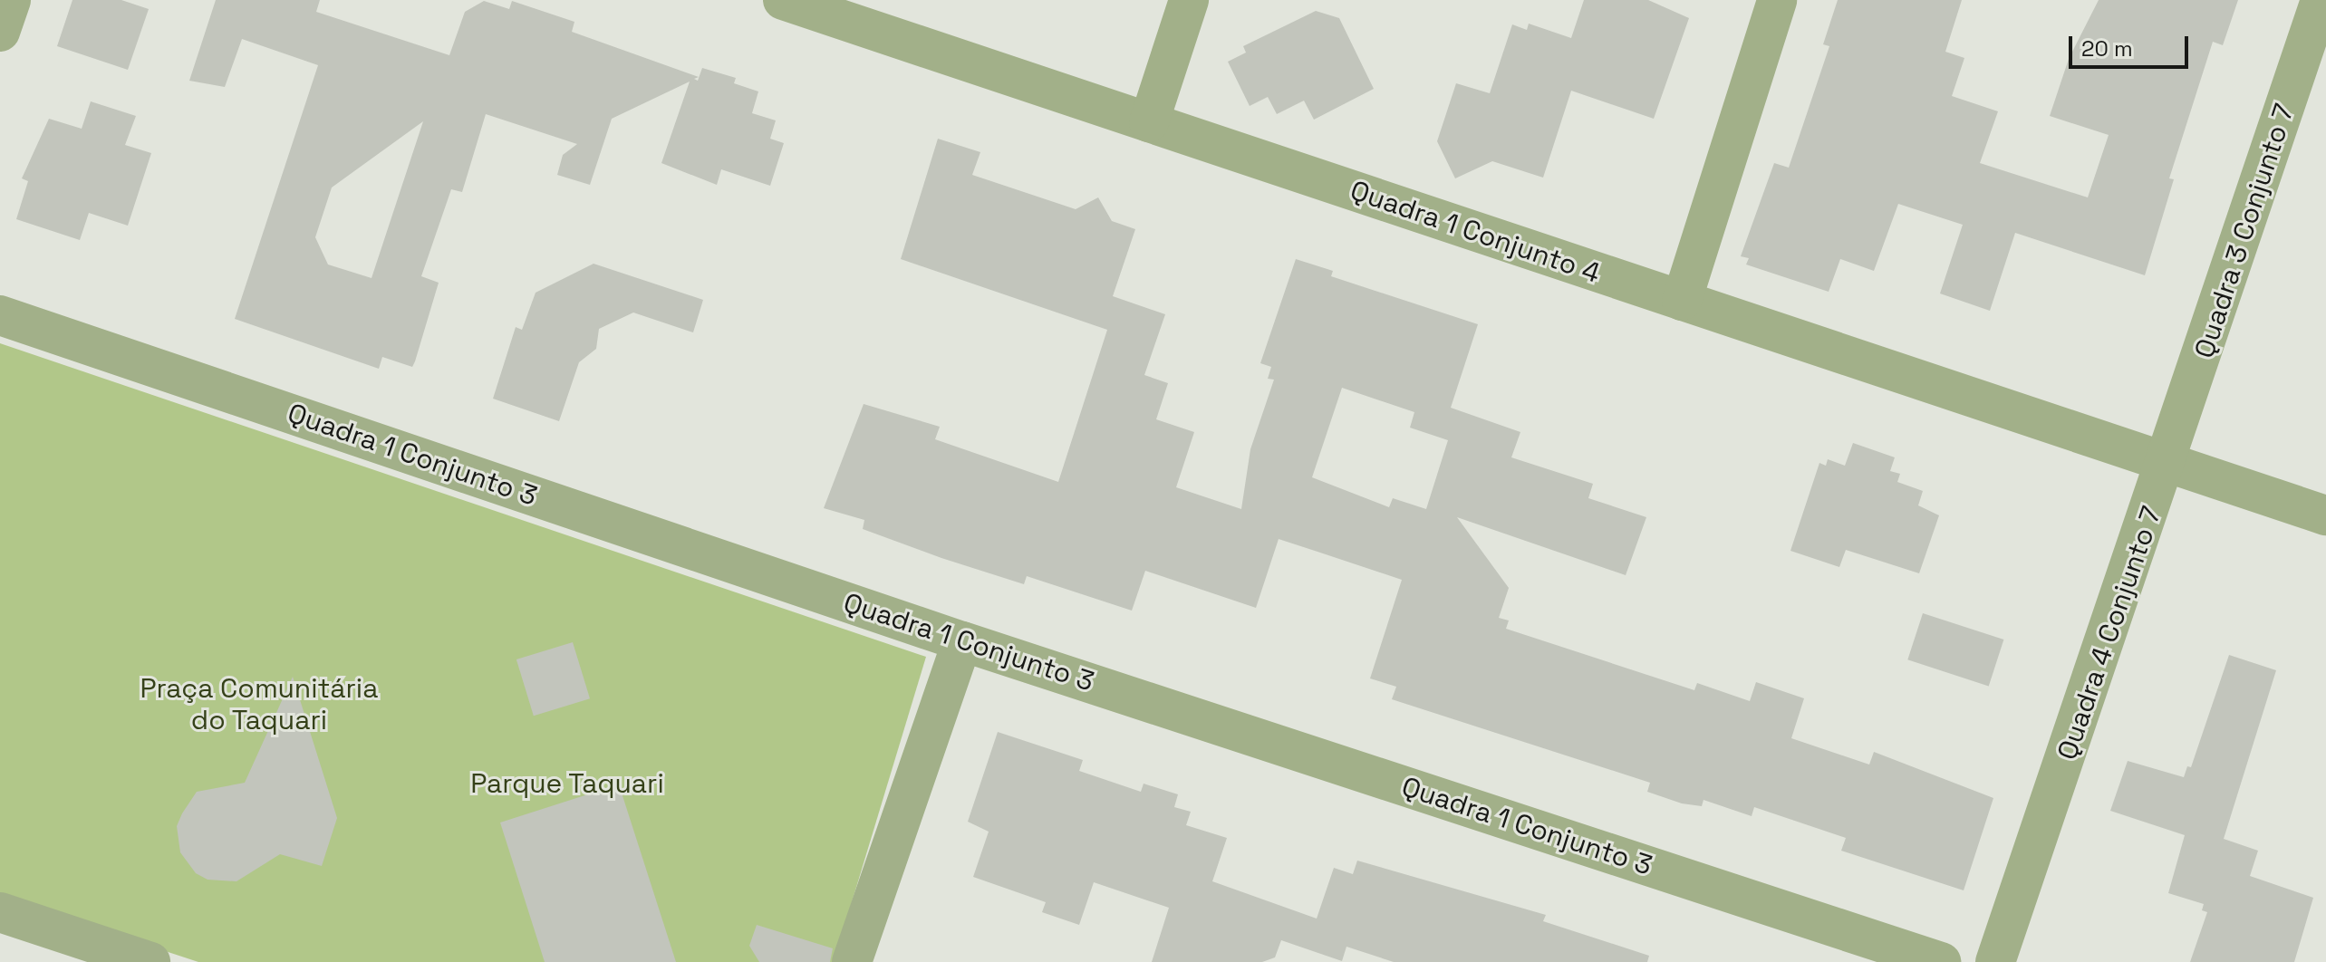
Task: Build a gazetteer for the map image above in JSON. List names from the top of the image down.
{
  "streets": {
    "street": [
      "Quadra 3 Conjunto 7",
      "Quadra 1 Conjunto 4",
      "Quadra 1 Conjunto 3",
      "Quadra 4 Conjunto 7"
    ]
  },
  "crossings": [
    ["Quadra 3 Conjunto 7", "Quadra 1 Conjunto 4"],
    ["Quadra 3 Conjunto 7", "Quadra 4 Conjunto 7"],
    ["Quadra 1 Conjunto 4", "Quadra 4 Conjunto 7"]
  ],
  "parks": ["Praça Comunitária do Taquari", "Parque Taquari"],
  "scale_bar": "20 m"
}
